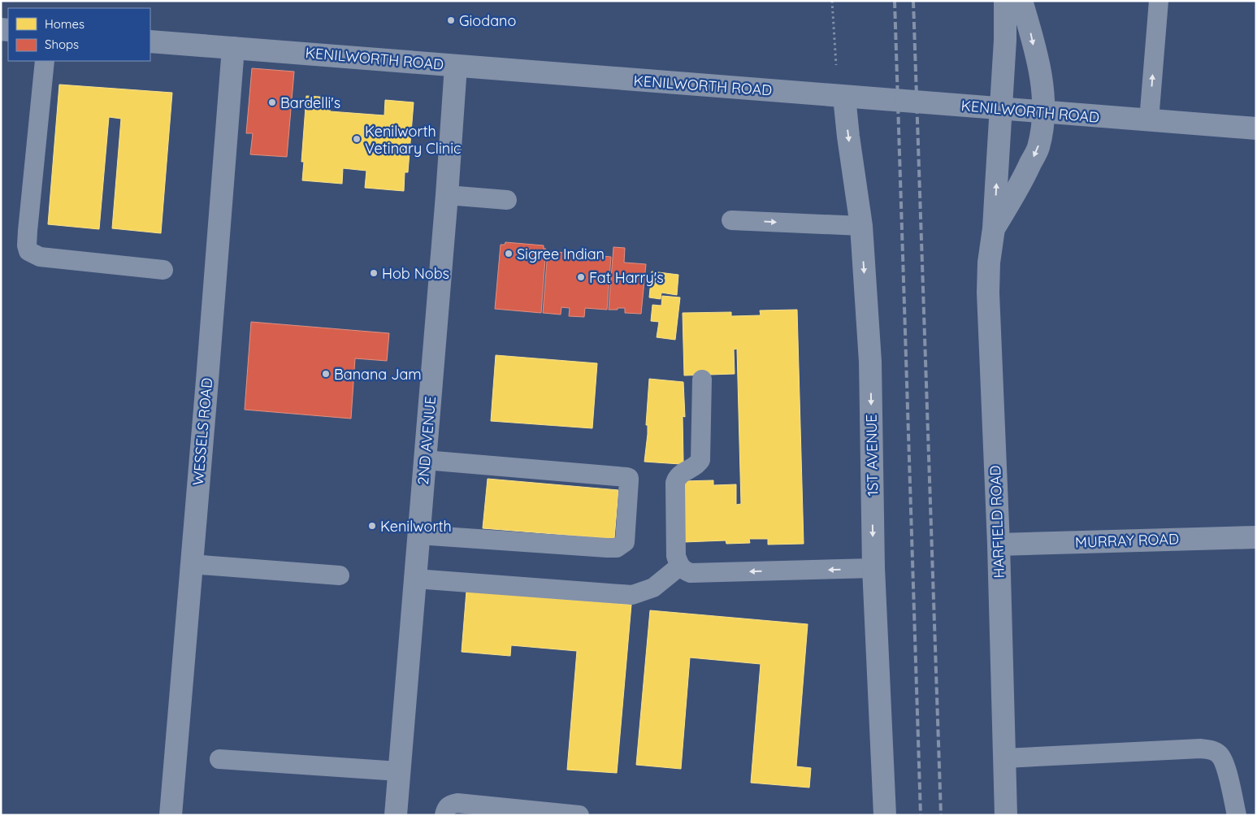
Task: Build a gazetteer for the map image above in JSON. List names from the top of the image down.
{
  "streets": {
    "street": [
      "KENILWORTH ROAD",
      "WESSELS ROAD",
      "2ND AVENUE",
      "1ST AVENUE",
      "HARFIELD ROAD",
      "MURRAY ROAD"
    ]
  },
  "crossings": [
    ["KENILWORTH ROAD", "WESSELS ROAD"],
    ["KENILWORTH ROAD", "2ND AVENUE"],
    ["KENILWORTH ROAD", "1ST AVENUE"],
    ["KENILWORTH ROAD", "HARFIELD ROAD"],
    ["HARFIELD ROAD", "MURRAY ROAD"]
  ],
  "one_way": ["1ST AVENUE"],
  "places": [
    "Giodano",
    "Bardelli's",
    "Kenilworth Vetinary Clinic",
    "Sigree Indian",
    "Hob Nobs",
    "Fat Harry's",
    "Banana Jam",
    "Kenilworth"
  ],
  "legend": ["Homes", "Shops"]
}
